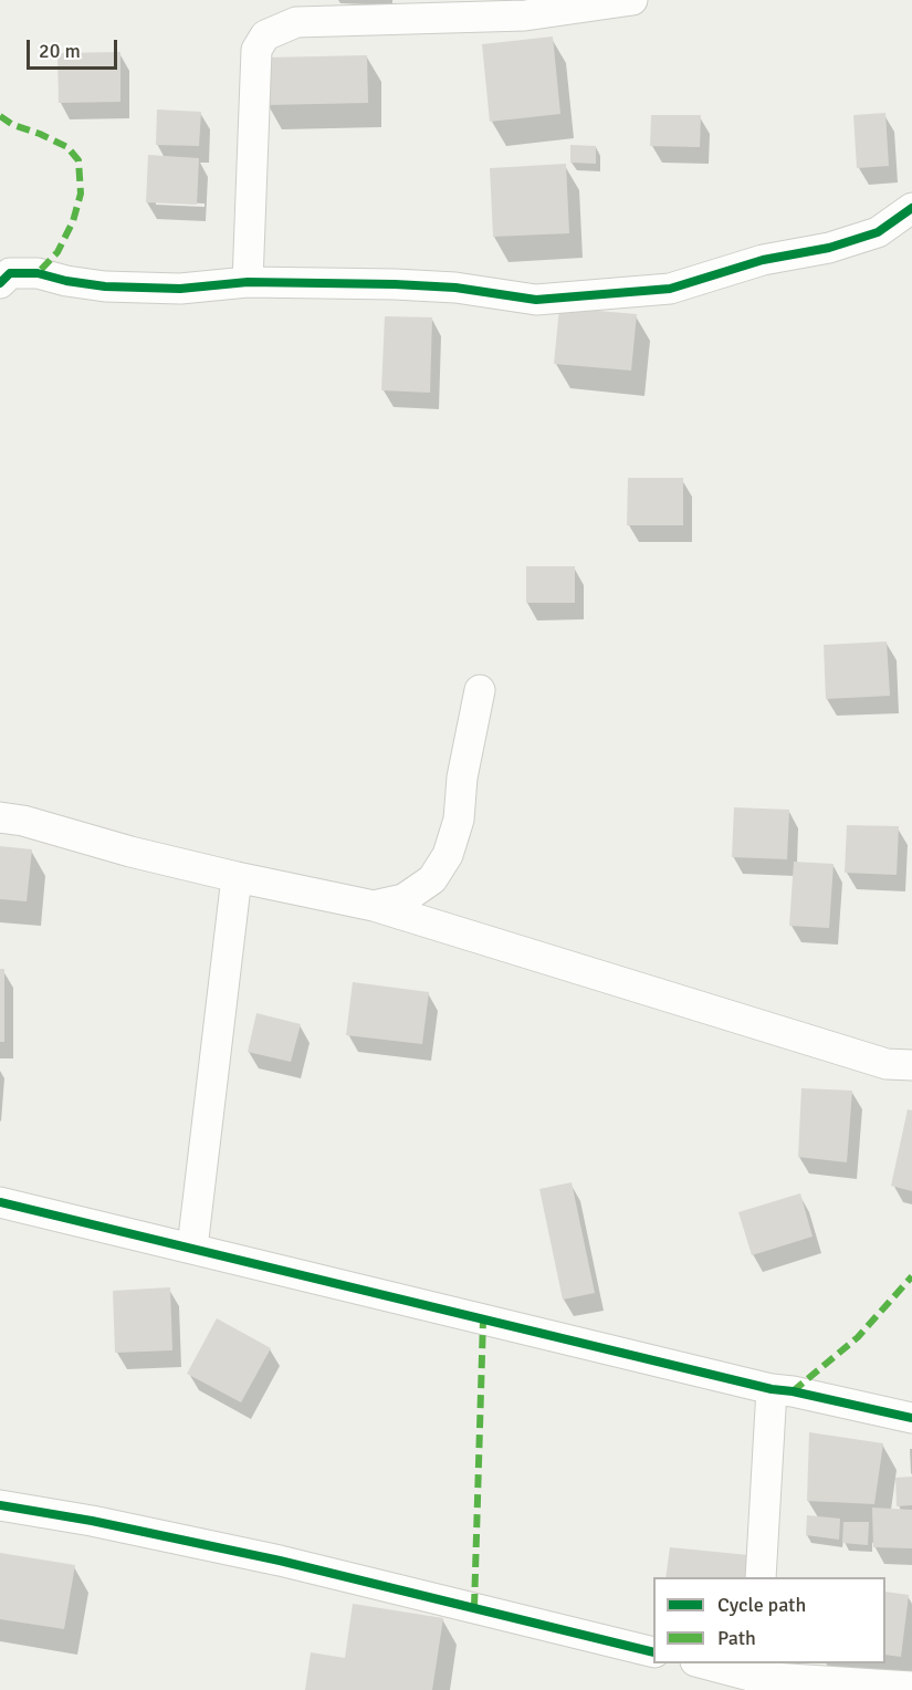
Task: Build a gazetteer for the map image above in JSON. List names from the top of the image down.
{
  "legend": ["Cycle path", "Path"],
  "scale_bar": "20 m"
}
